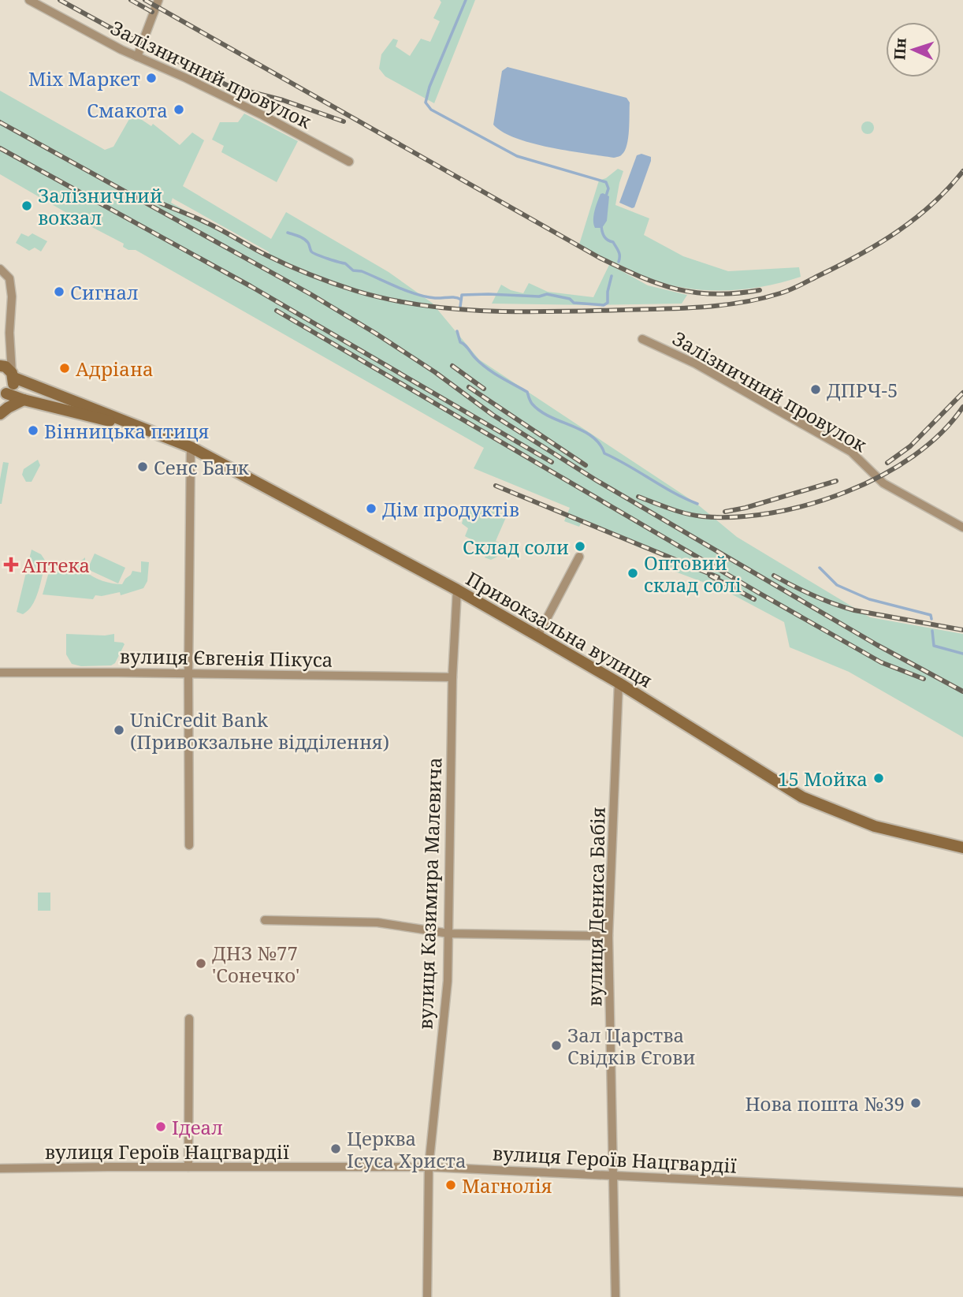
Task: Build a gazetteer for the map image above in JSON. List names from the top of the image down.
{
  "streets": {
    "main road": ["Привокзальна вулиця"],
    "street": [
      "Залізничний провулок",
      "вулиця Євгенія Пікуса",
      "вулиця Казимира Малевича",
      "вулиця Дениса Бабія",
      "вулиця Героїв Нацгвардії"
    ]
  },
  "crossings": [
    ["Привокзальна вулиця", "вулиця Казимира Малевича"],
    ["Привокзальна вулиця", "вулиця Дениса Бабія"],
    ["вулиця Євгенія Пікуса", "вулиця Казимира Малевича"],
    ["вулиця Казимира Малевича", "вулиця Героїв Нацгвардії"],
    ["вулиця Дениса Бабія", "вулиця Героїв Нацгвардії"]
  ],
  "places": {
    "other": [
      "Mix Маркет",
      "Смакота",
      "Залізничний вокзал",
      "Сигнал",
      "Адріана",
      "ДПРЧ-5",
      "Вінницька птиця",
      "Сенс Банк",
      "Дім продуктів",
      "Склад соли",
      "Оптовий склад солі",
      "UniCredit Bank (Привокзальне відділення)",
      "15 Мойка",
      "ДНЗ №77 'Сонечко'",
      "Зал Царства Свідків Єгови",
      "Нова пошта №39",
      "Ідеал",
      "Церква Ісуса Христа",
      "Магнолія"
    ],
    "health": ["Аптека"]
  },
  "north": "left"
}
